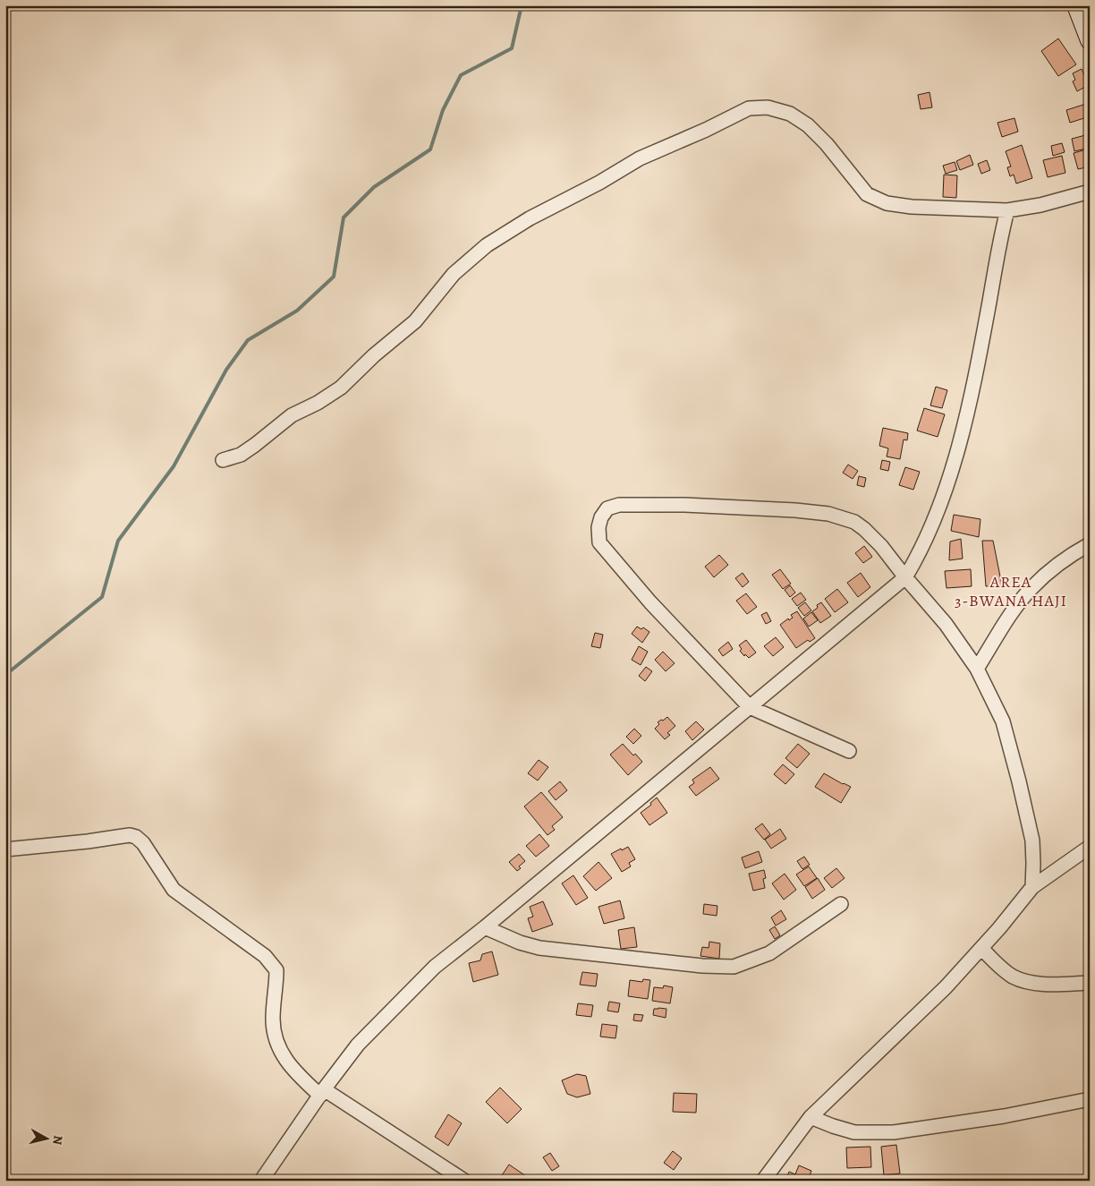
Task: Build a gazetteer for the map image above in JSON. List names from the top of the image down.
{
  "districts": ["AREA 3-BWANA HAJI"],
  "north": "right"
}
